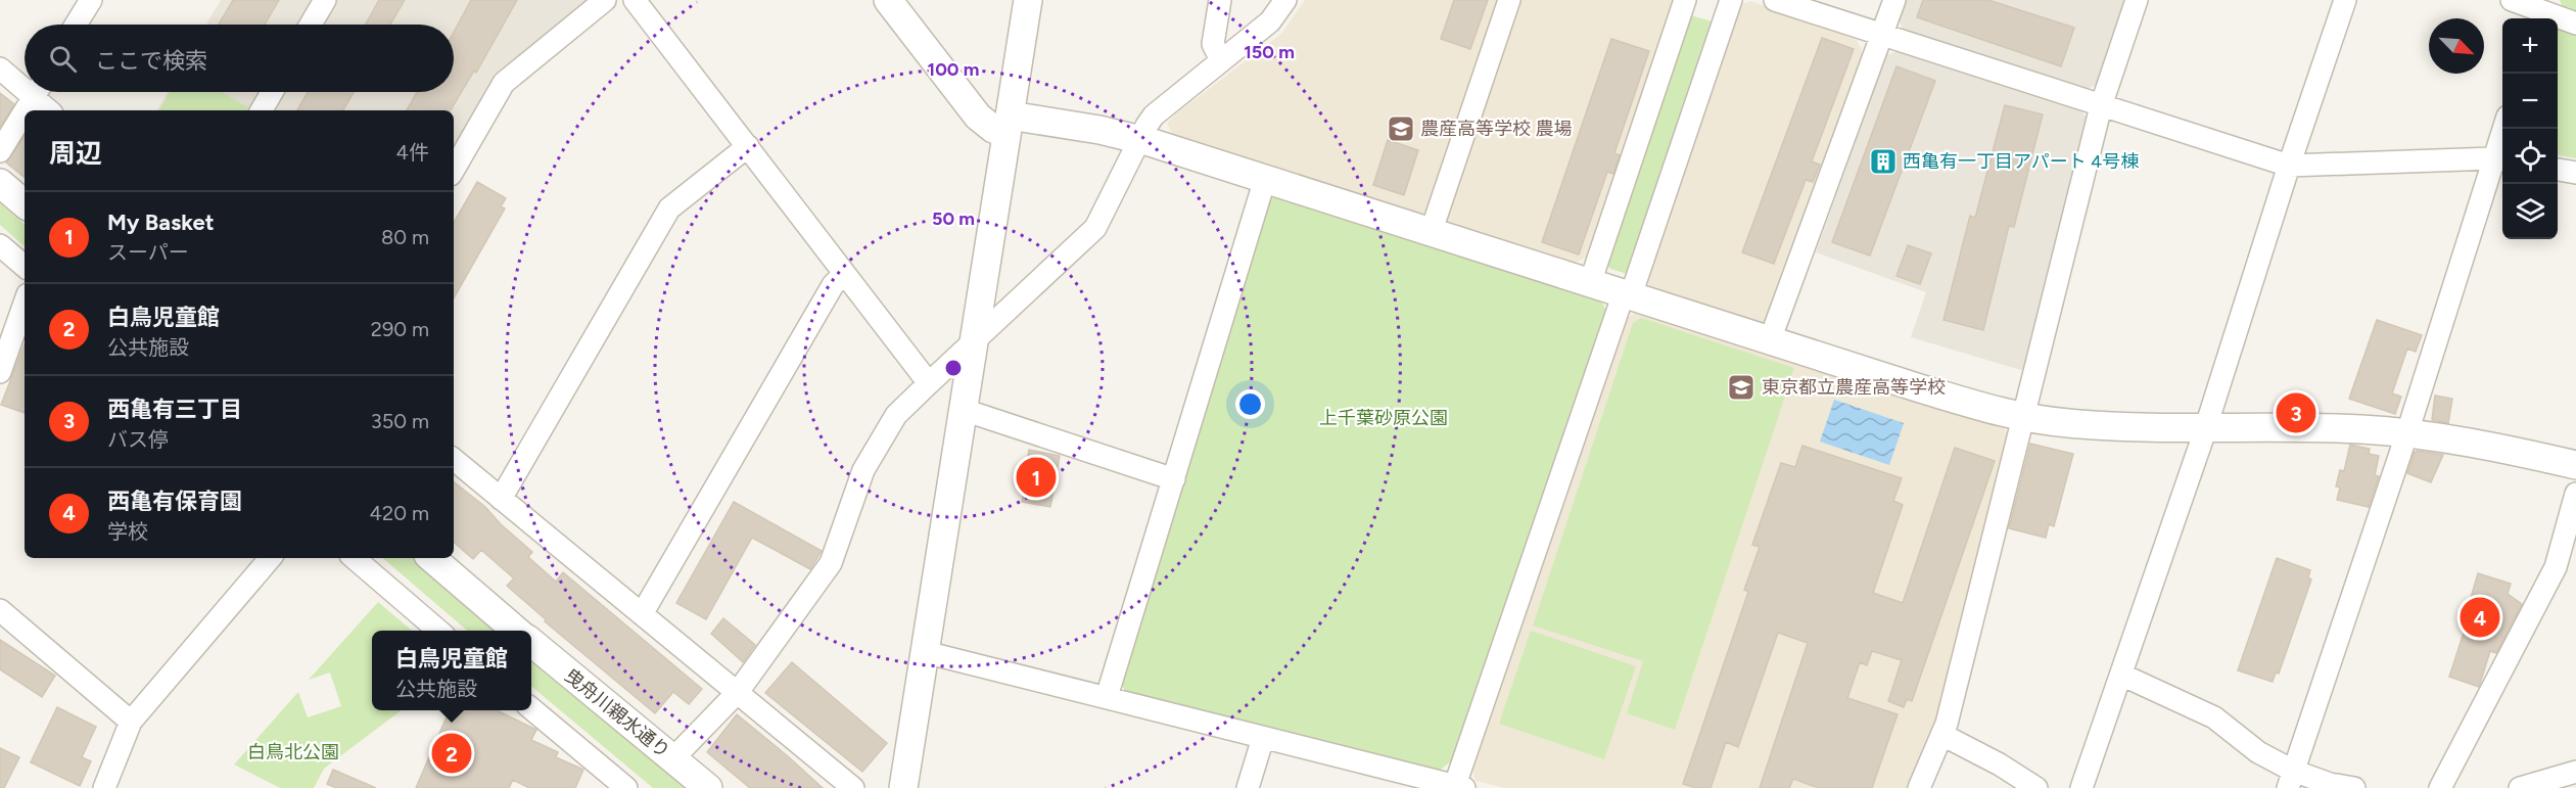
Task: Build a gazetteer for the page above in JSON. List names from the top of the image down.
{
  "streets": {
    "street": ["曳舟川親水通り"]
  },
  "parks": ["上千葉砂原公園", "白鳥北公園"],
  "places": {
    "school or university": ["農産高等学校 農場", "東京都立農産高等学校"],
    "building": ["西亀有一丁目アパート 4号棟"]
  },
  "north": "bottom right",
  "page": {
    "map_buttons": ["+", "−"],
    "search": "ここで検索",
    "heading": ["周辺", "4件"],
    "list": [
      {
        "mark": "1",
        "name": "My Basket",
        "note": "スーパー",
        "value": "80 m"
      },
      {
        "mark": "2",
        "name": "白鳥児童館",
        "note": "公共施設",
        "value": "290 m"
      },
      {
        "mark": "3",
        "name": "西亀有三丁目",
        "note": "バス停",
        "value": "350 m"
      },
      {
        "mark": "4",
        "name": "西亀有保育園",
        "note": "学校",
        "value": "420 m"
      }
    ],
    "pins": [
      "3",
      "1",
      "4",
      "2"
    ],
    "popup": ["白鳥児童館", "公共施設"]
  },
  "rings": ["150 m", "100 m", "50 m"]
}
